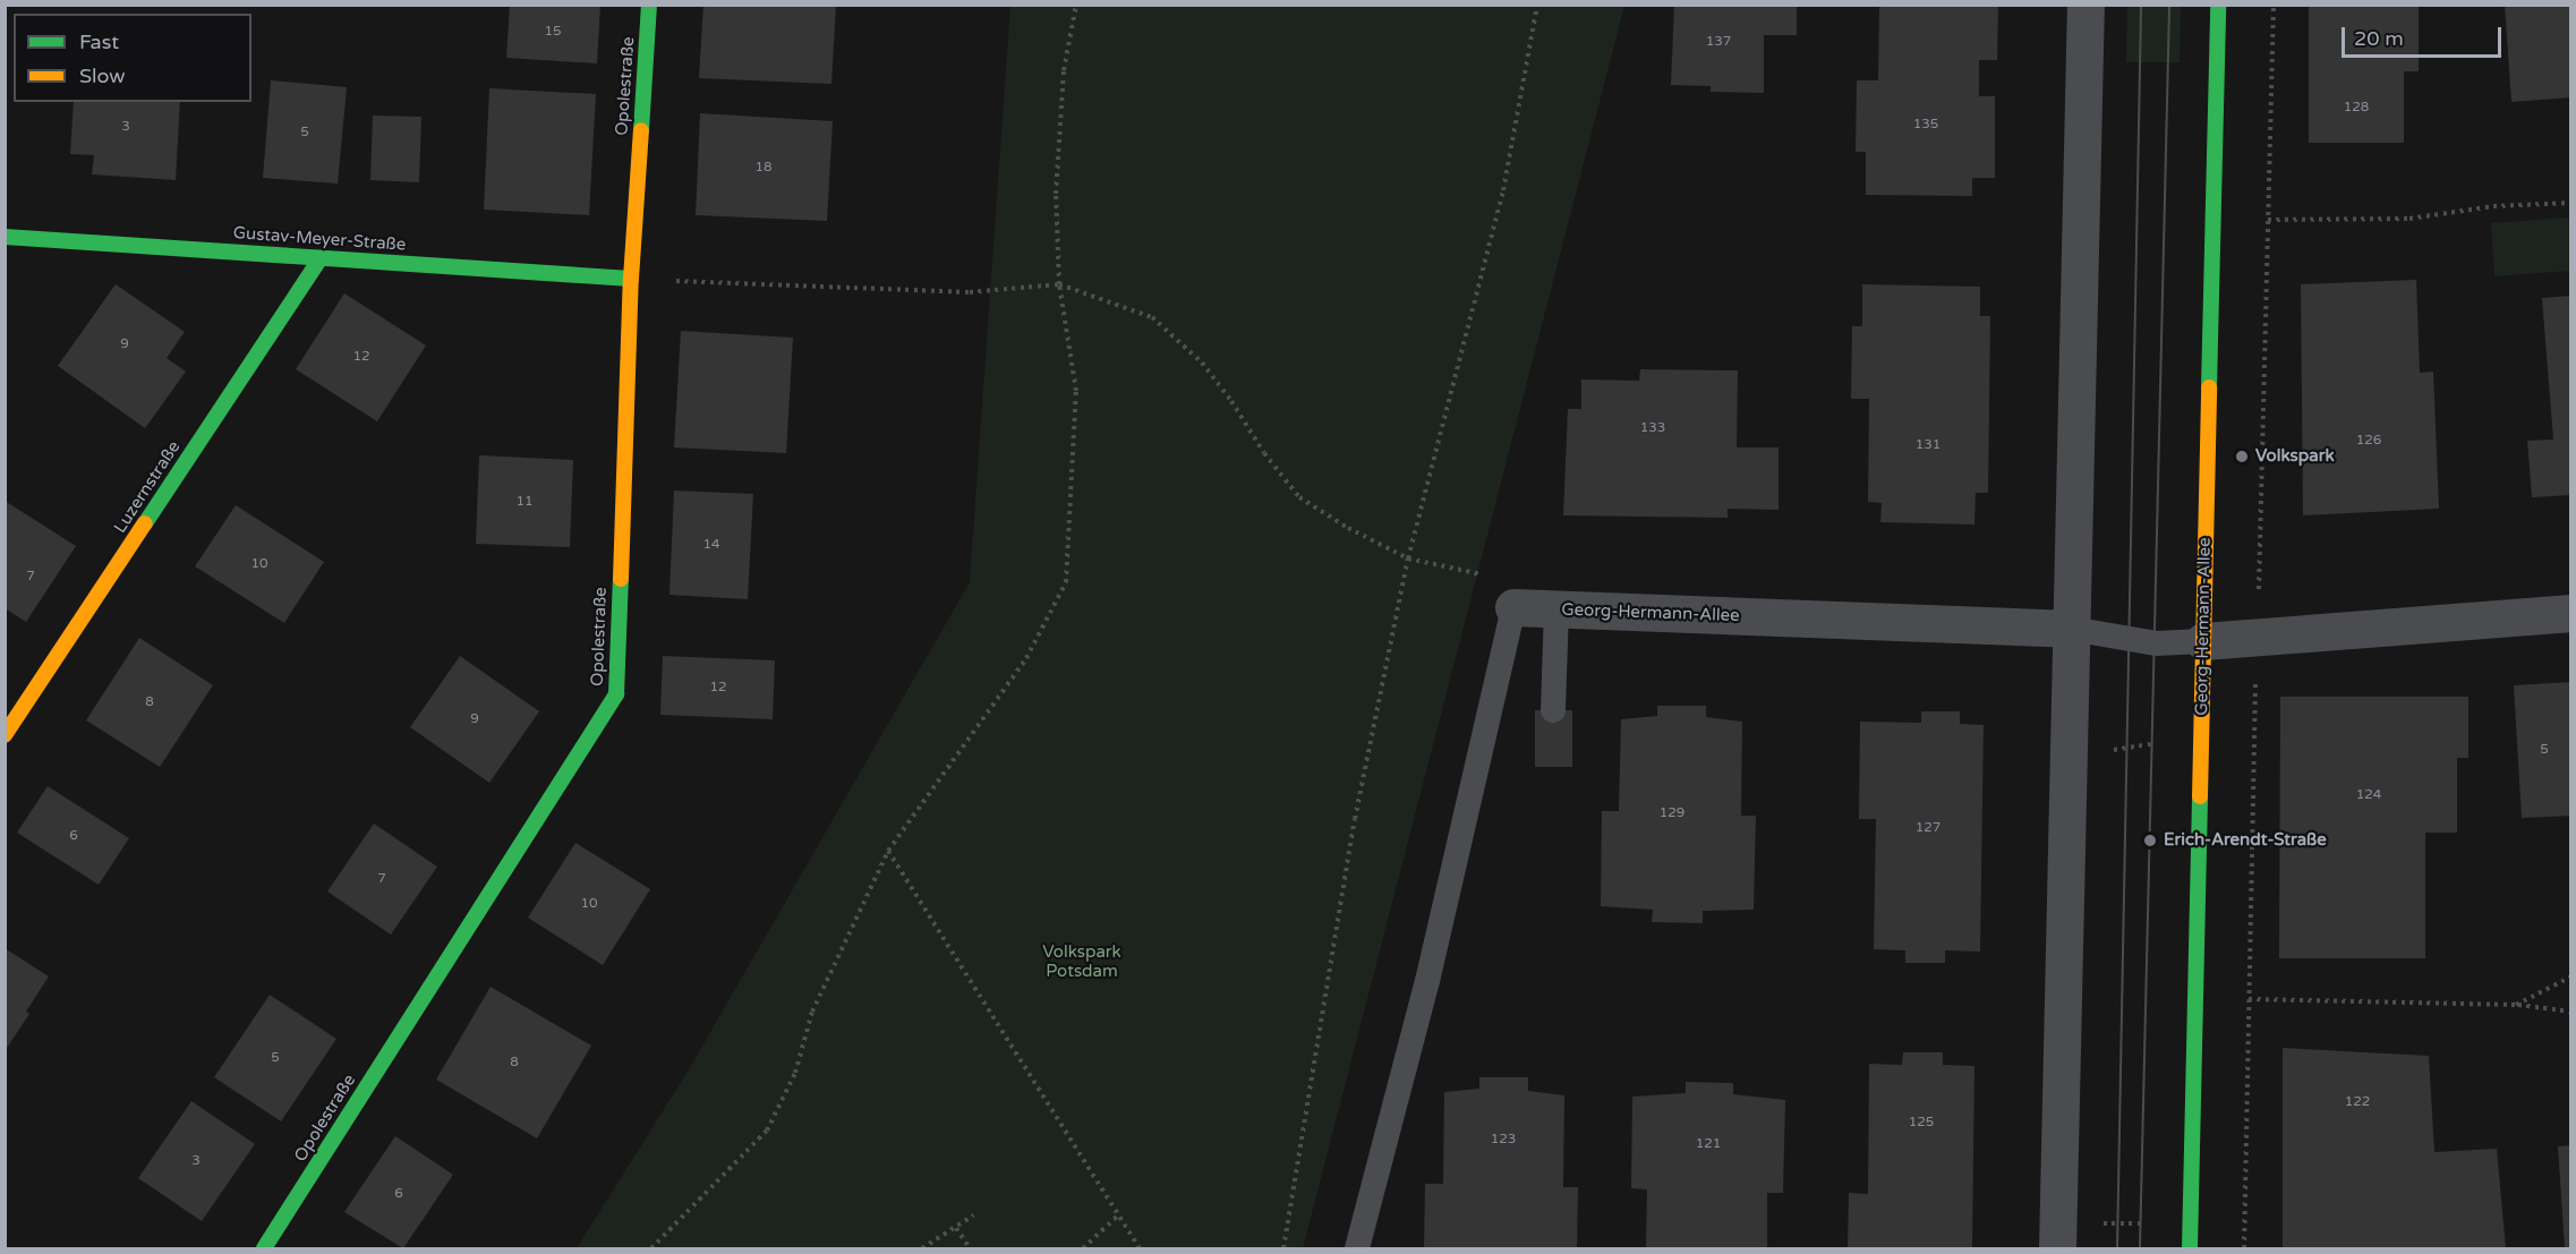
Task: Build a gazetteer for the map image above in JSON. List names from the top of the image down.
{
  "streets": {
    "street": [
      "Opolestraße",
      "Gustav-Meyer-Straße",
      "Luzernstraße",
      "Georg-Hermann-Allee"
    ]
  },
  "crossings": [
    ["Opolestraße", "Gustav-Meyer-Straße"],
    ["Gustav-Meyer-Straße", "Luzernstraße"]
  ],
  "parks": ["Volkspark Potsdam"],
  "places": ["Volkspark", "Erich-Arendt-Straße"],
  "house_numbers": [
    "15",
    "137",
    "128",
    "135",
    "3",
    "5",
    "18",
    "9",
    "12",
    "133",
    "126",
    "131",
    "11",
    "14",
    "10",
    "7",
    "12",
    "8",
    "9",
    "5",
    "124",
    "129",
    "127",
    "6",
    "7",
    "10",
    "5",
    "8",
    "122",
    "125",
    "123",
    "121",
    "3",
    "6"
  ],
  "legend": ["Fast", "Slow"],
  "scale_bar": "20 m"
}
